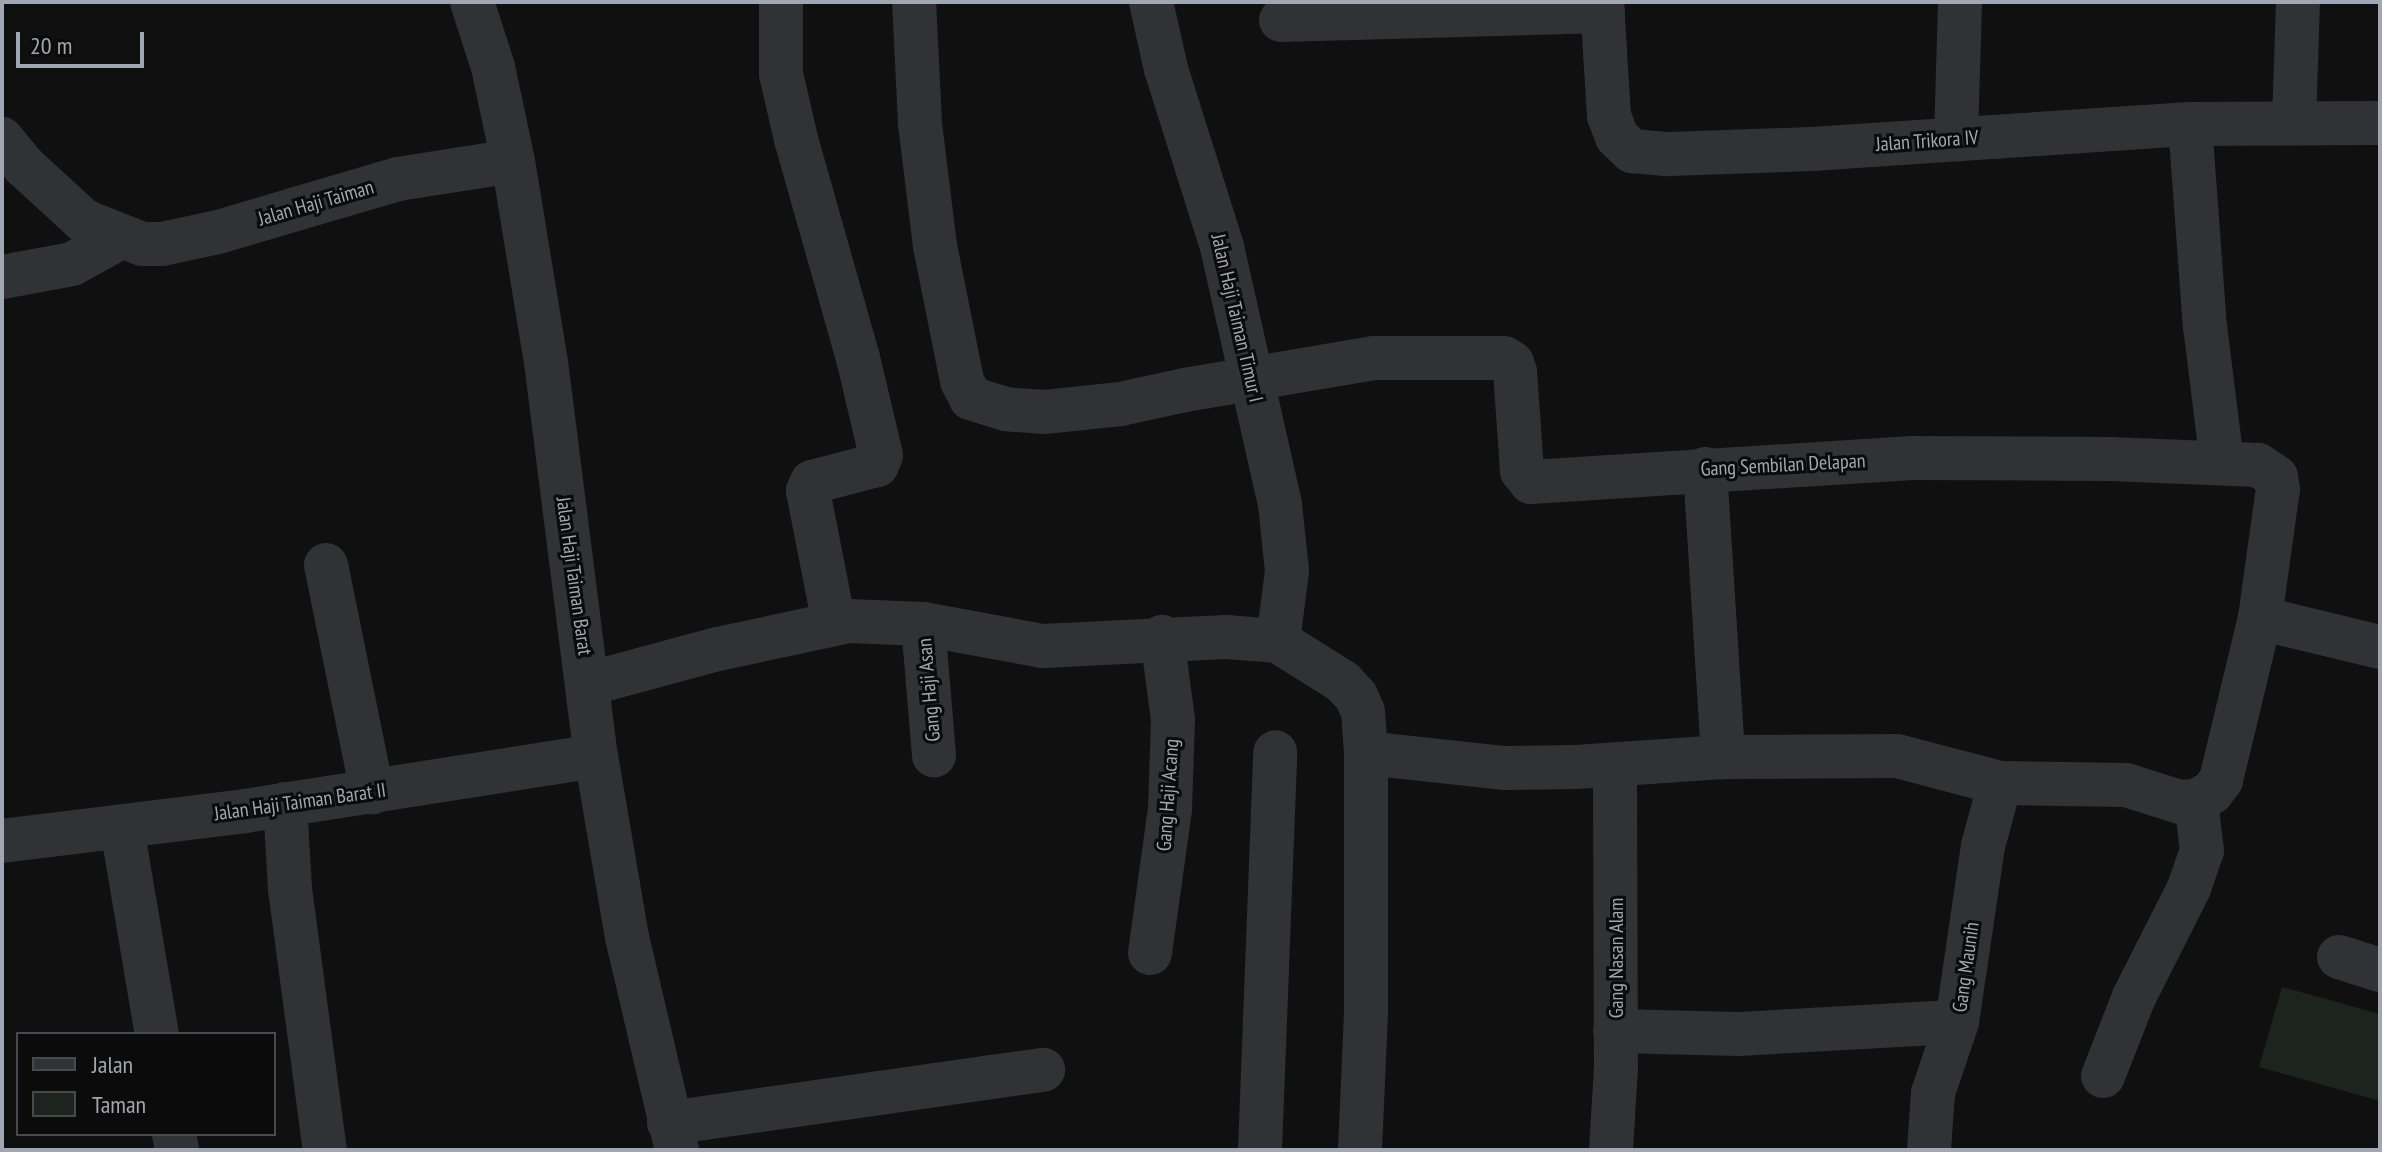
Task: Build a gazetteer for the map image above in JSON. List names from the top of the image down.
{
  "streets": {
    "street": [
      "Jalan Trikora IV",
      "Jalan Haji Taiman",
      "Jalan Haji Taiman Timur I",
      "Gang Sembilan Delapan",
      "Jalan Haji Taiman Barat",
      "Gang Haji Asan",
      "Gang Haji Acang",
      "Jalan Haji Taiman Barat II",
      "Gang Nasan Alam",
      "Gang Maunih"
    ]
  },
  "crossings": [
    ["Jalan Haji Taiman", "Jalan Haji Taiman Barat"],
    ["Jalan Haji Taiman Timur I", "Gang Sembilan Delapan"],
    ["Jalan Haji Taiman Barat", "Jalan Haji Taiman Barat II"]
  ],
  "legend": ["Jalan", "Taman"],
  "scale_bar": "20 m"
}
